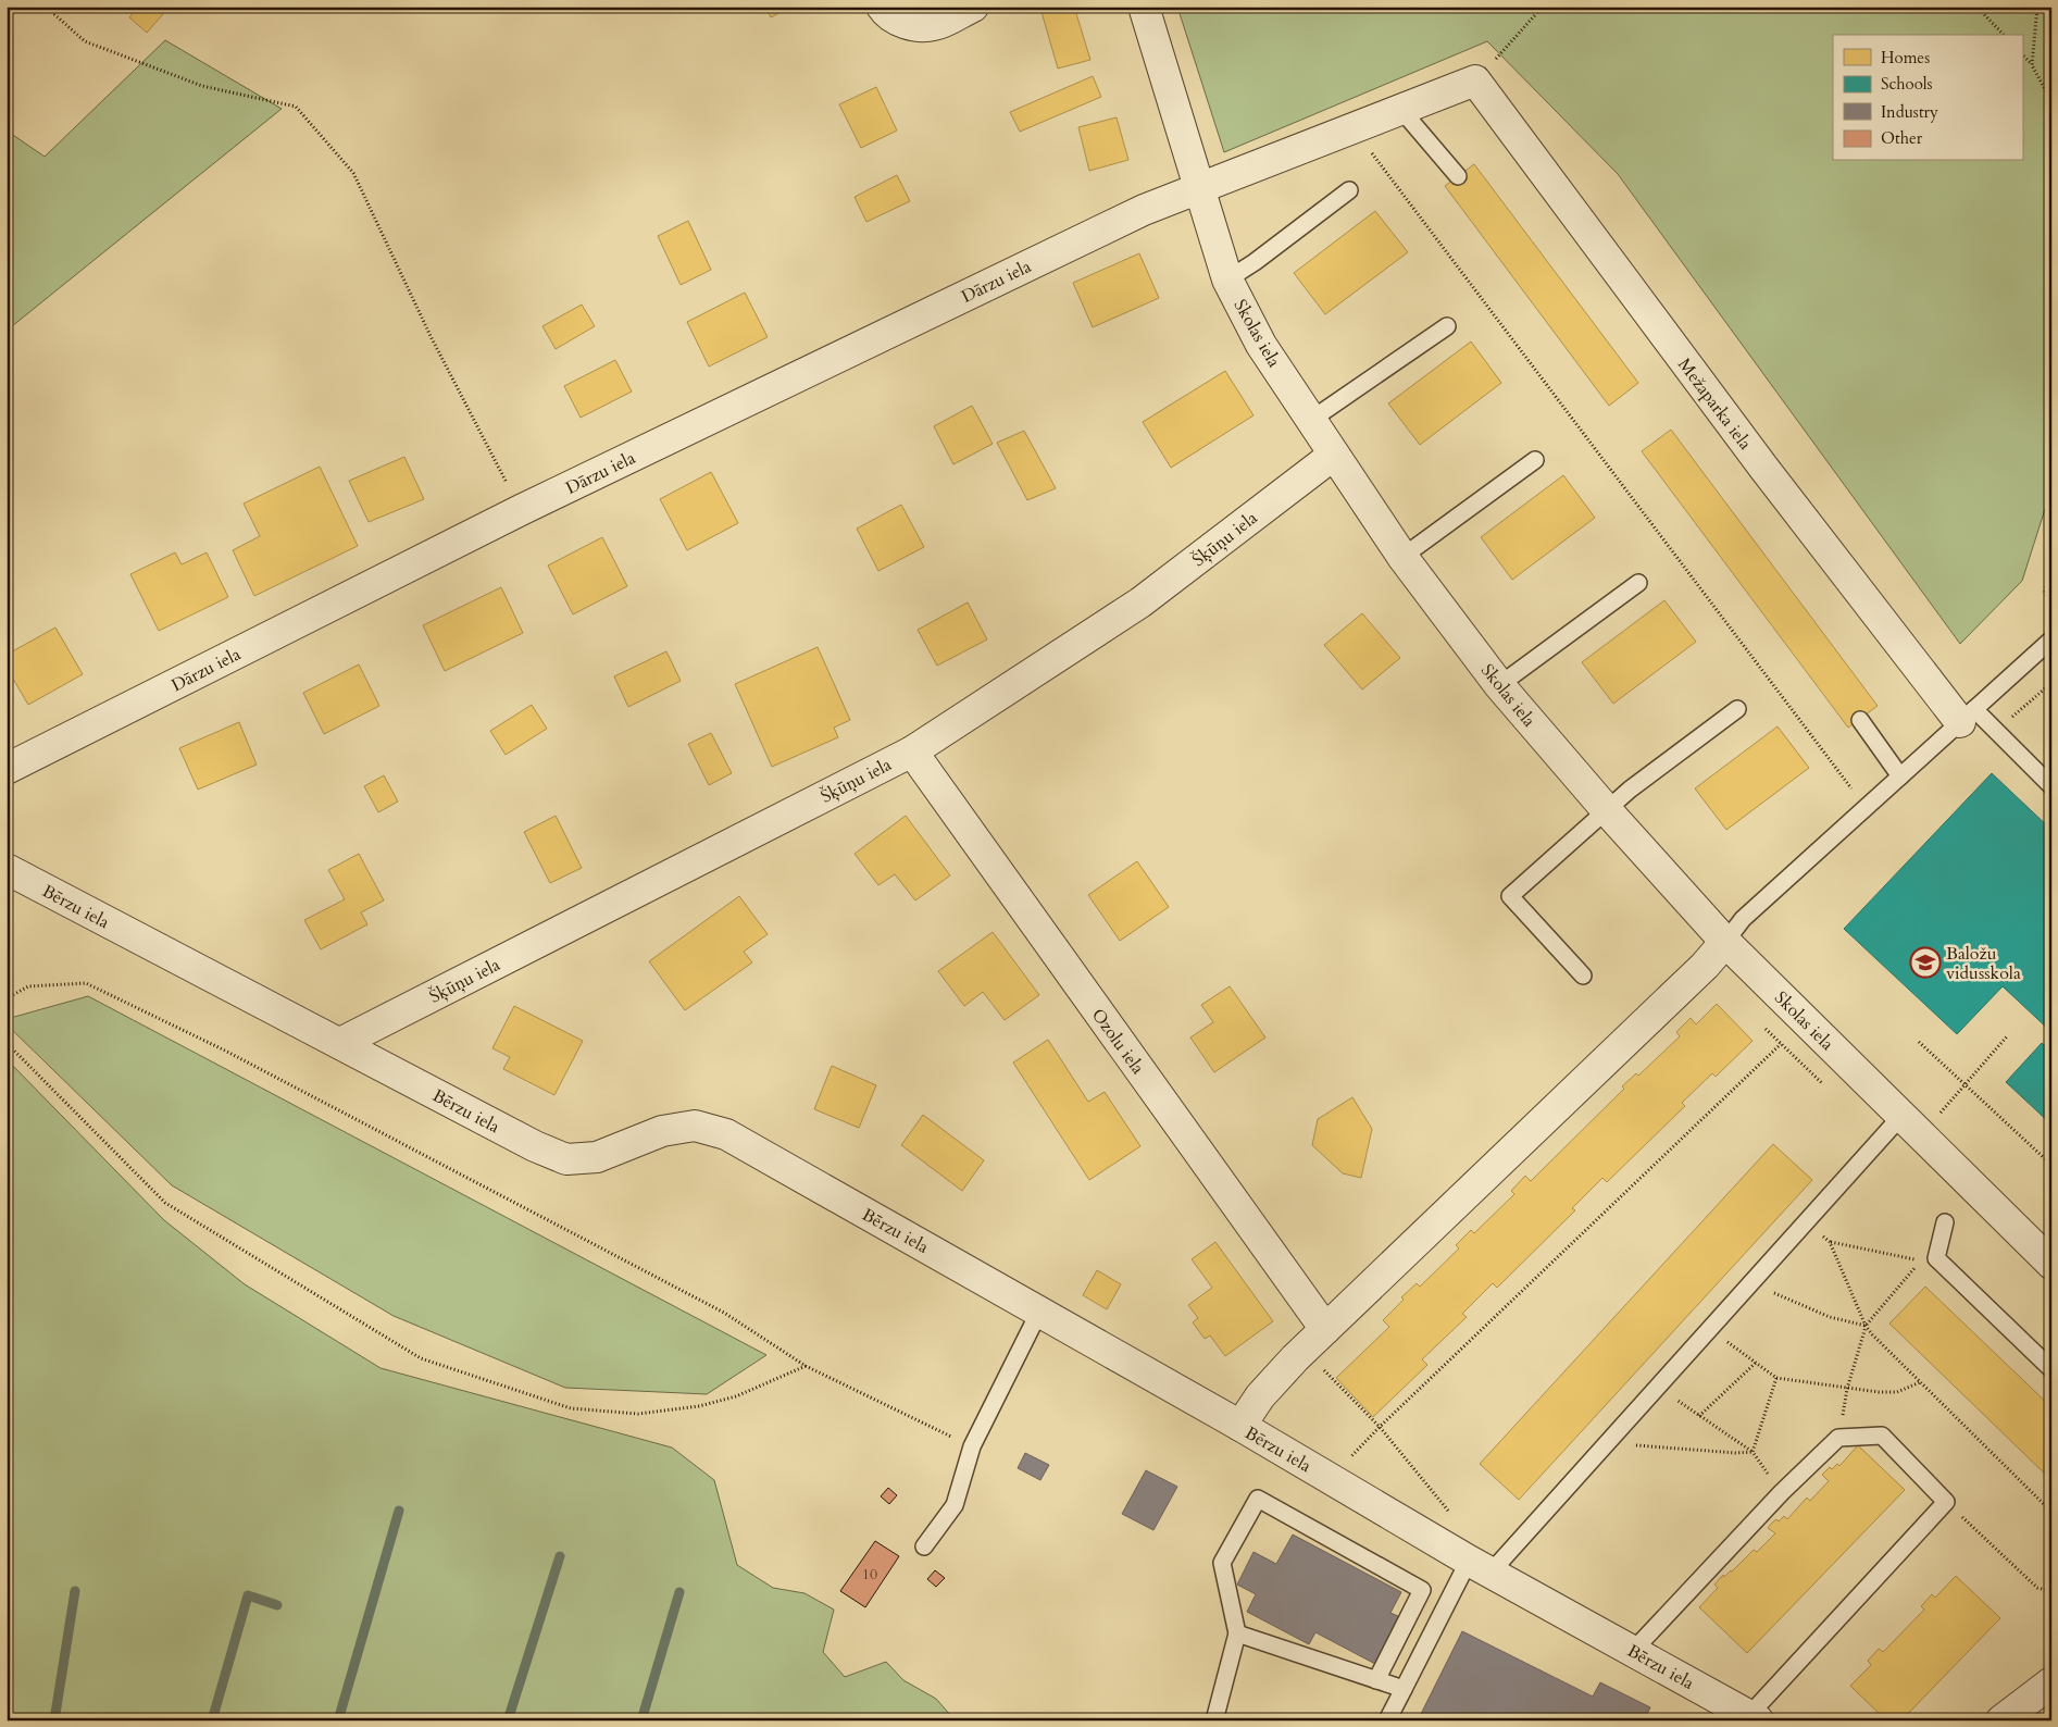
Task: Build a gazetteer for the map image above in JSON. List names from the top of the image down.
{
  "streets": {
    "street": [
      "Dārzu iela",
      "Skolas iela",
      "Mežaparka iela",
      "Šķūņu iela",
      "Bērzu iela",
      "Ozolu iela"
    ]
  },
  "crossings": [
    ["Dārzu iela", "Skolas iela"],
    ["Dārzu iela", "Mežaparka iela"],
    ["Skolas iela", "Šķūņu iela"],
    ["Šķūņu iela", "Bērzu iela"],
    ["Šķūņu iela", "Ozolu iela"]
  ],
  "places": {
    "school or university": ["Baložu vidusskola"]
  },
  "house_numbers": ["10"],
  "legend": [
    "Homes",
    "Schools",
    "Industry",
    "Other"
  ]
}
